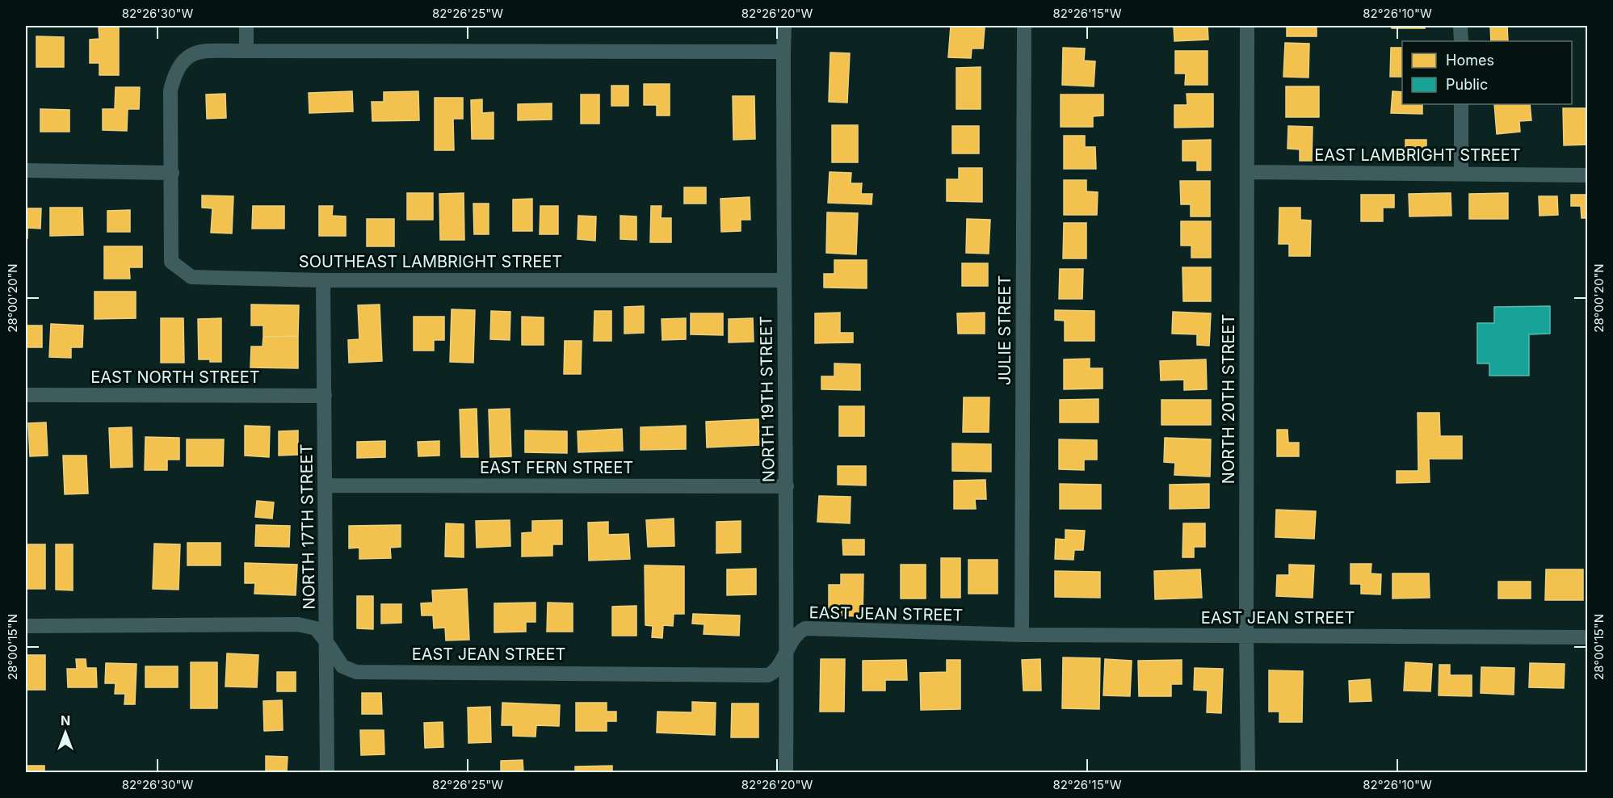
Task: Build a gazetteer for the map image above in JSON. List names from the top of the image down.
{
  "streets": {
    "street": [
      "EAST LAMBRIGHT STREET",
      "SOUTHEAST LAMBRIGHT STREET",
      "JULIE STREET",
      "EAST NORTH STREET",
      "NORTH 19TH STREET",
      "NORTH 20TH STREET",
      "EAST FERN STREET",
      "NORTH 17TH STREET",
      "EAST JEAN STREET"
    ]
  },
  "crossings": [
    ["EAST LAMBRIGHT STREET", "NORTH 20TH STREET"],
    ["SOUTHEAST LAMBRIGHT STREET", "NORTH 19TH STREET"],
    ["SOUTHEAST LAMBRIGHT STREET", "NORTH 17TH STREET"],
    ["JULIE STREET", "EAST JEAN STREET"],
    ["EAST NORTH STREET", "NORTH 17TH STREET"],
    ["NORTH 19TH STREET", "EAST FERN STREET"],
    ["NORTH 19TH STREET", "EAST JEAN STREET"],
    ["NORTH 20TH STREET", "EAST JEAN STREET"],
    ["EAST FERN STREET", "NORTH 17TH STREET"],
    ["NORTH 17TH STREET", "EAST JEAN STREET"]
  ],
  "legend": ["Homes", "Public"],
  "north": "top",
  "coordinates": [
    "82°26'30\"W",
    "82°26'25\"W",
    "82°26'20\"W",
    "82°26'15\"W",
    "82°26'10\"W",
    "28°00'20\"N",
    "28°00'15\"N"
  ]
}
